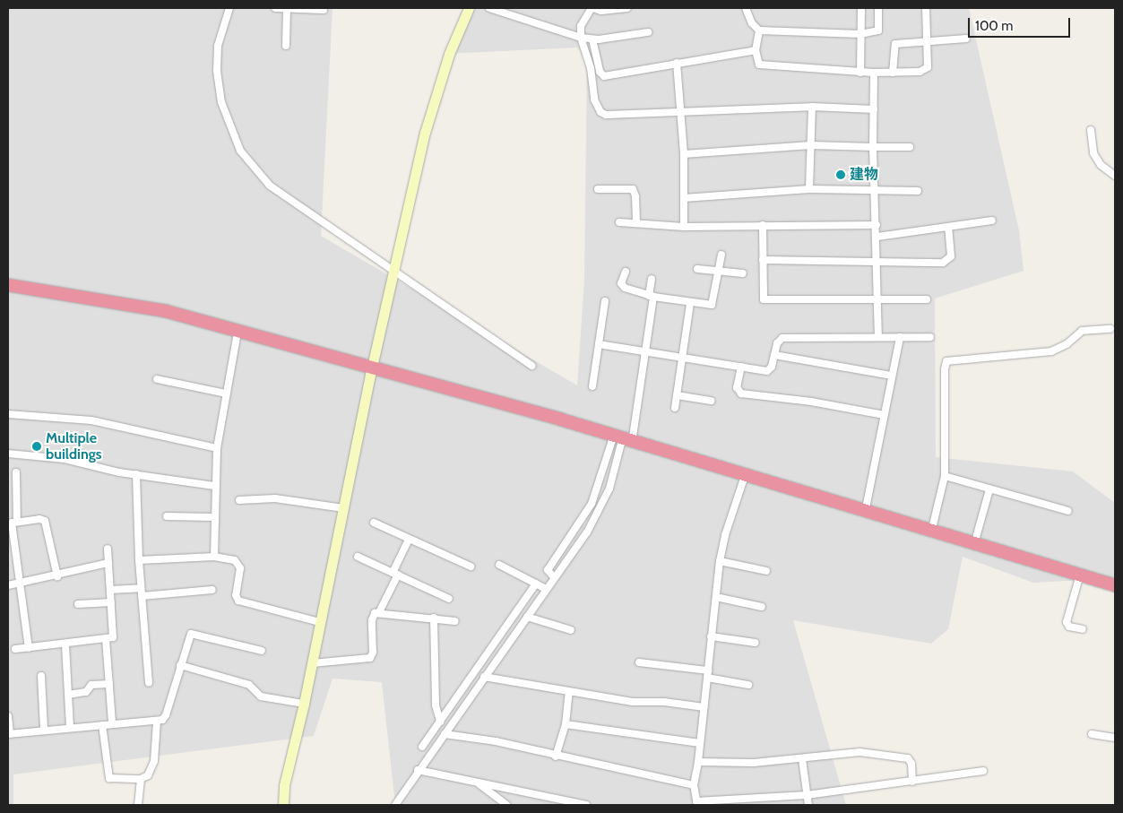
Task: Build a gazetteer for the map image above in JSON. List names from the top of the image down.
{
  "places": ["建物", "Multiple buildings"],
  "scale_bar": "100 m"
}
